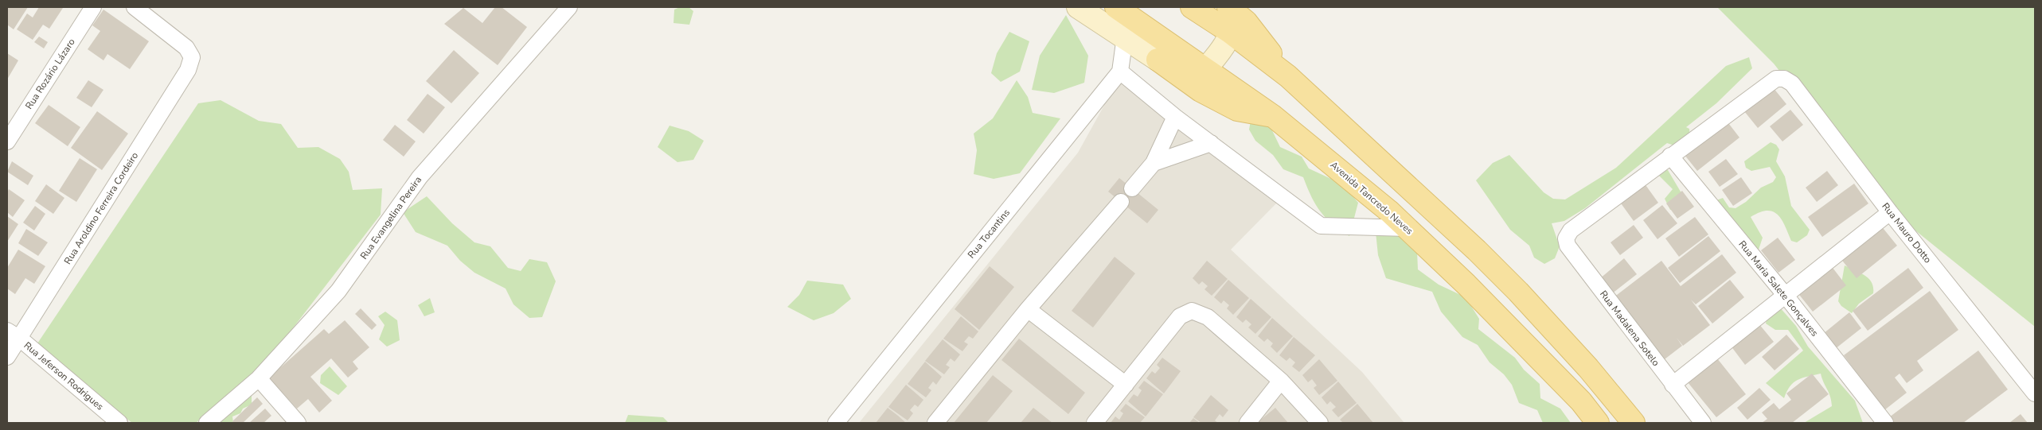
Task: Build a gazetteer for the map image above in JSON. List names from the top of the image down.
{
  "streets": {
    "main road": ["Avenida Tancredo Neves"],
    "street": [
      "Rua Rozário Lázaro",
      "Rua Aroldino Ferreira Cordeiro",
      "Rua Evangelina Pereira",
      "Rua Mauro Dotto",
      "Rua Tocantins",
      "Rua Maria Salete Gonçalves",
      "Rua Madalena Sotelo",
      "Rua Jeferson Rodrigues"
    ]
  },
  "crossings": [
    ["Rua Aroldino Ferreira Cordeiro", "Rua Jeferson Rodrigues"],
    ["Rua Mauro Dotto", "Rua Maria Salete Gonçalves"],
    ["Rua Mauro Dotto", "Rua Madalena Sotelo"],
    ["Rua Maria Salete Gonçalves", "Rua Madalena Sotelo"]
  ]
}
